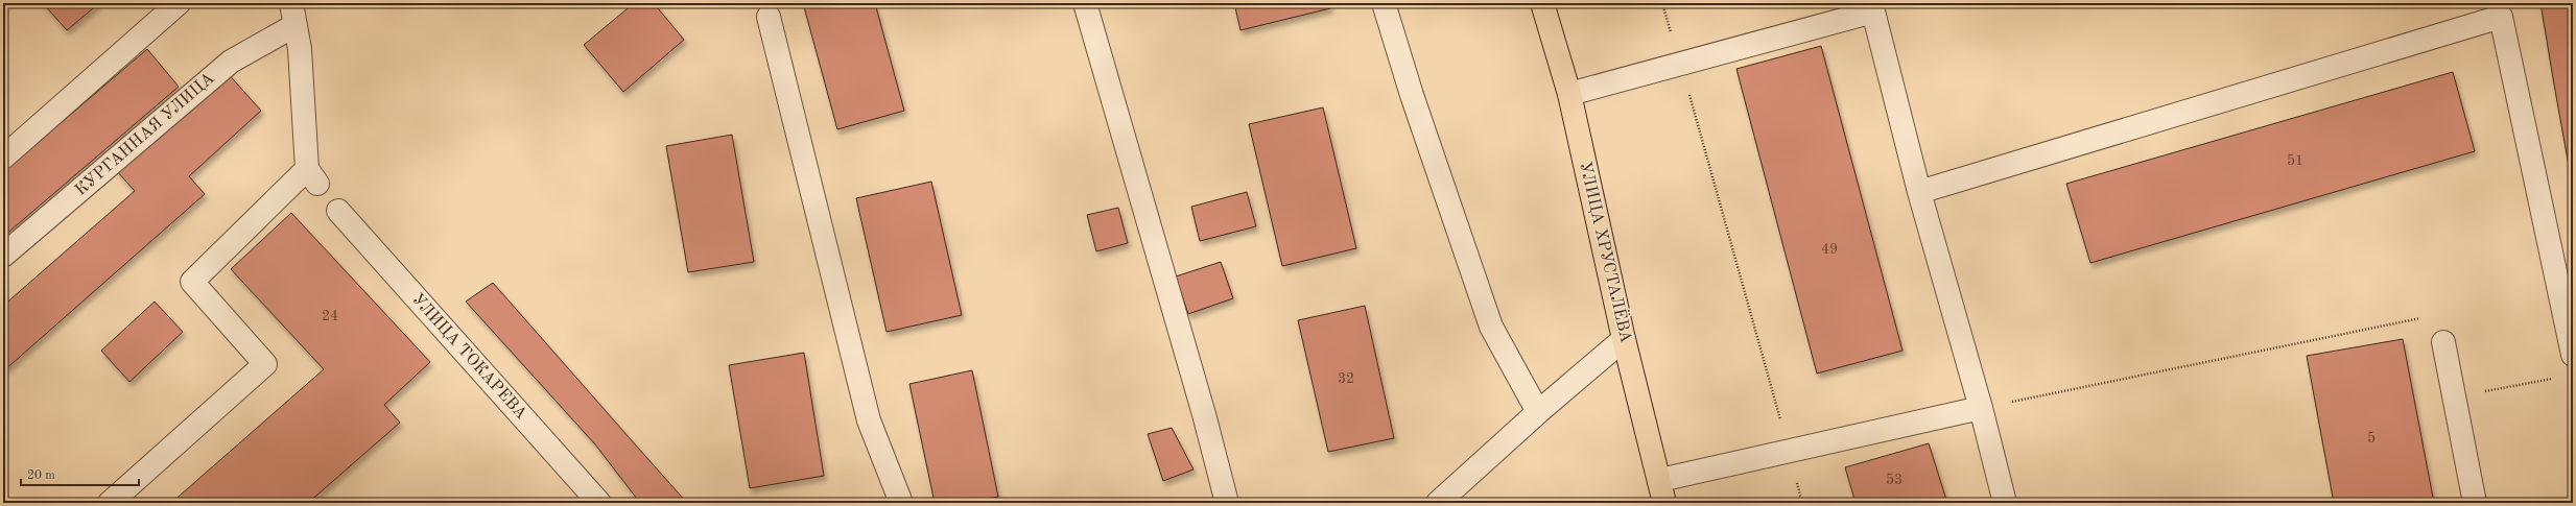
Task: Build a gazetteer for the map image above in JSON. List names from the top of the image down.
{
  "streets": {
    "main road": ["УЛИЦА ХРУСТАЛЁВА"],
    "street": ["КУРГАННАЯ УЛИЦА", "УЛИЦА ТОКАРЕВА"]
  },
  "house_numbers": [
    "51",
    "49",
    "24",
    "32",
    "5",
    "53"
  ],
  "scale_bar": "20 m"
}
